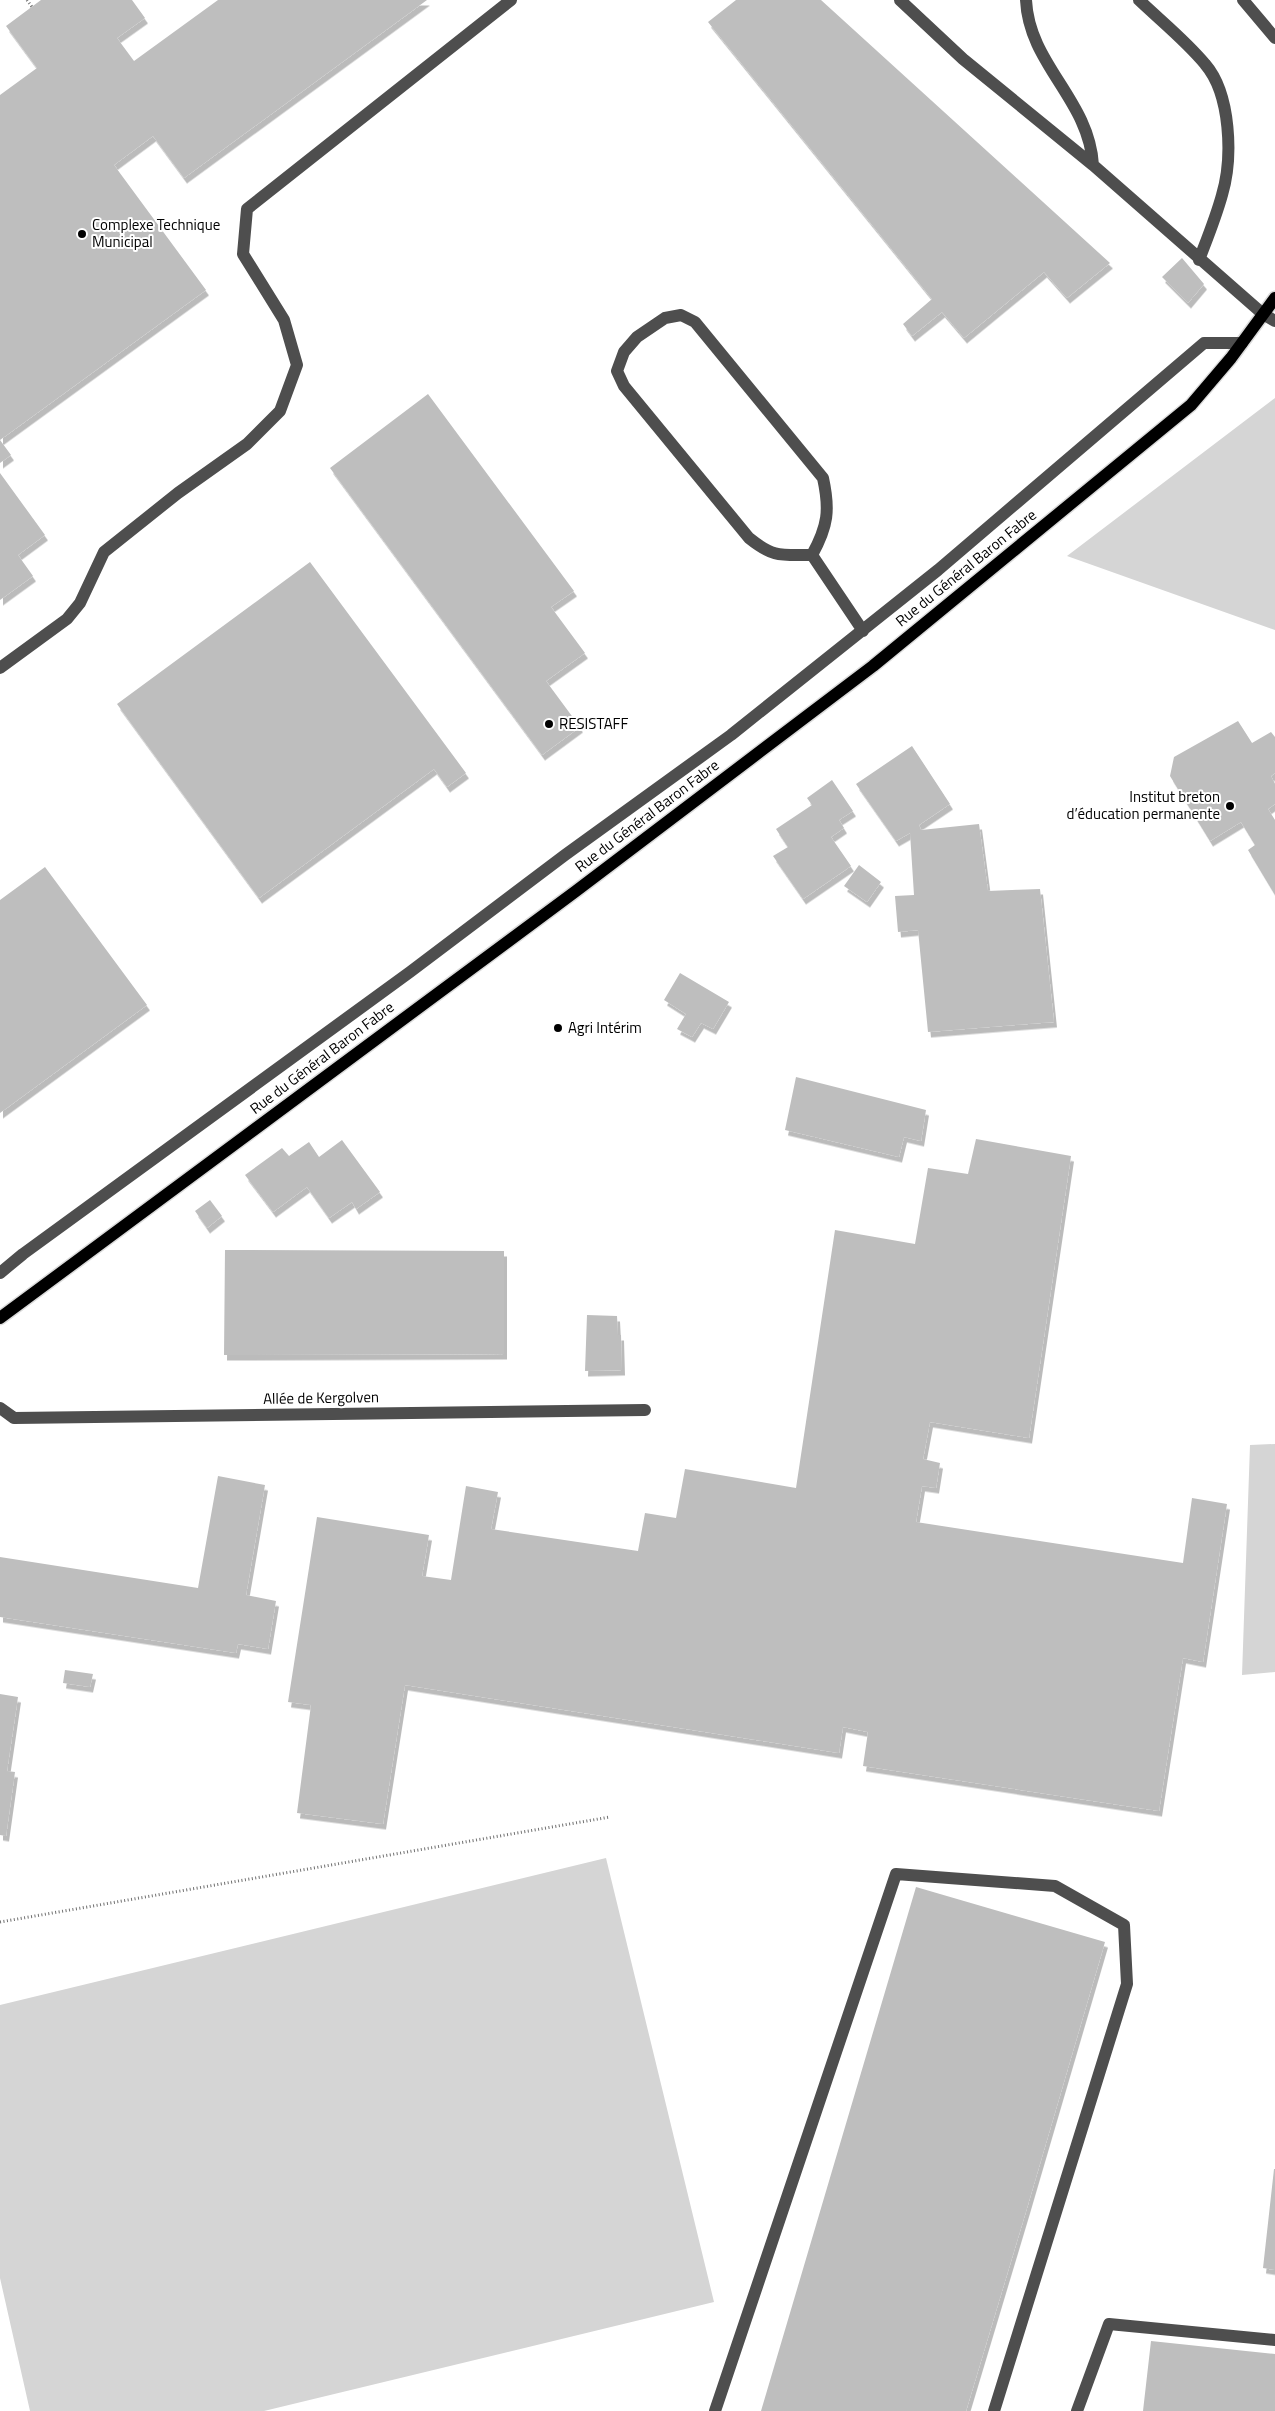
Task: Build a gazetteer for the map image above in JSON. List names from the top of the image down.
{
  "streets": {
    "main road": ["Rue du Général Baron Fabre"],
    "street": ["Allée de Kergolven"]
  },
  "places": [
    "Complexe Technique Municipal",
    "RESISTAFF",
    "Institut breton d’éducation permanente",
    "Agri Intérim"
  ]
}
